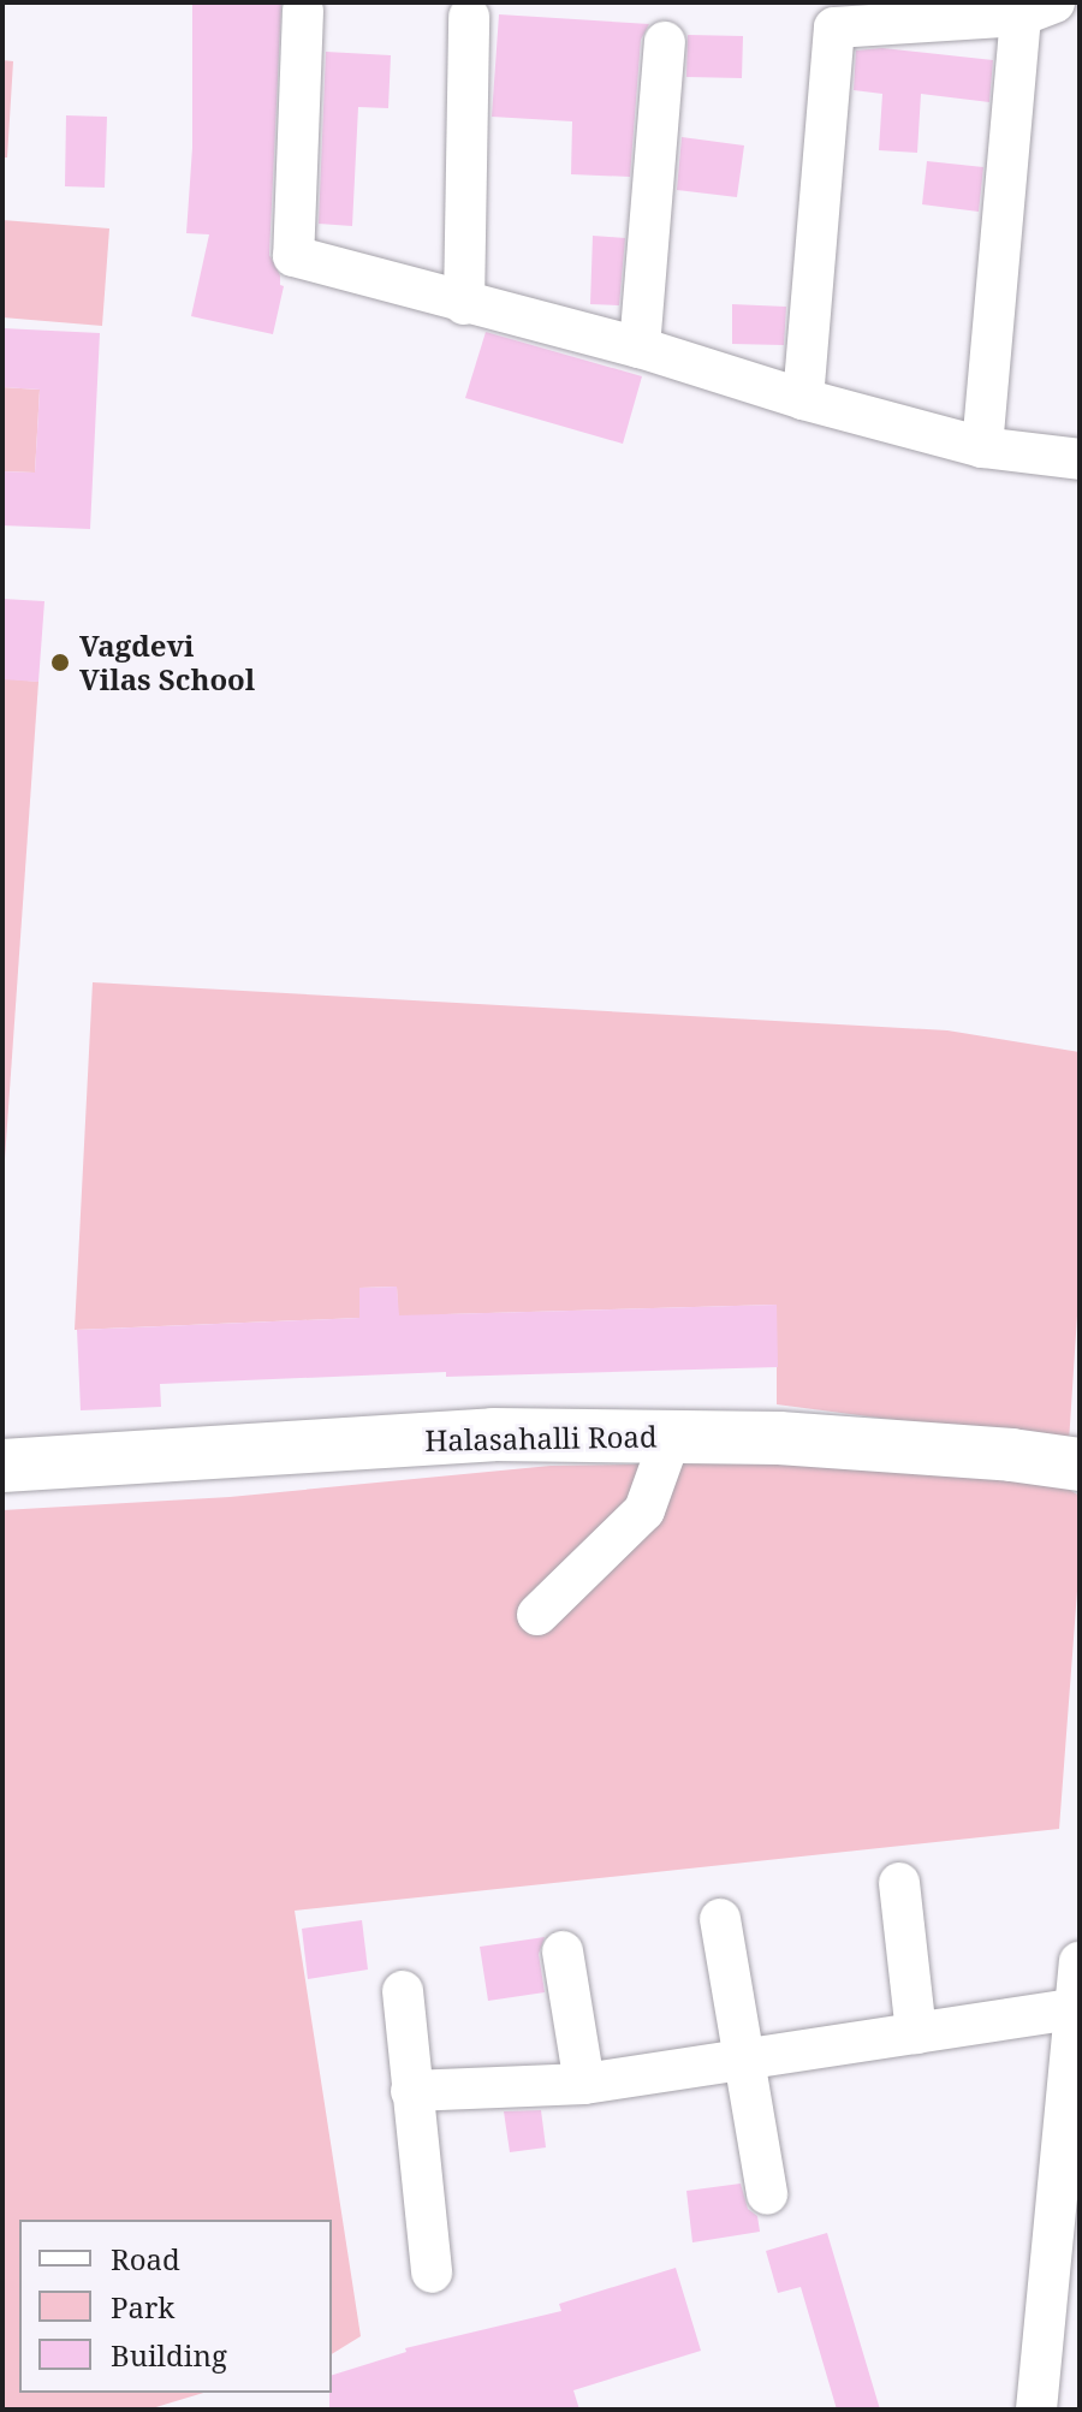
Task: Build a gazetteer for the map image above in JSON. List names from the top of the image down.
{
  "streets": {
    "main road": ["Halasahalli Road"]
  },
  "places": ["Vagdevi Vilas School"],
  "legend": ["Road", "Park", "Building"]
}
